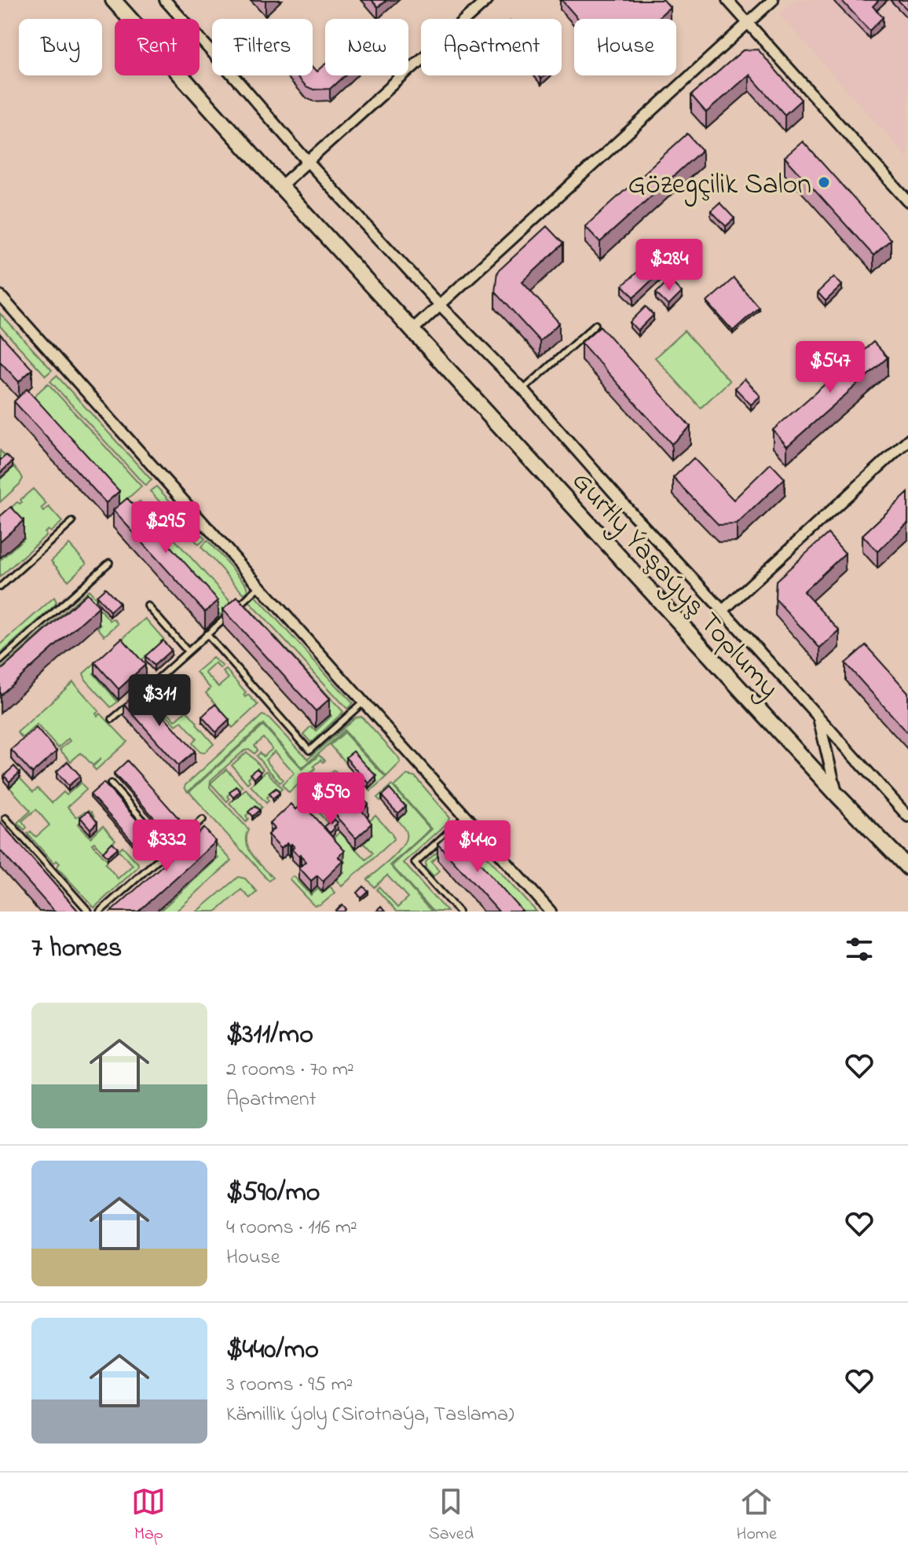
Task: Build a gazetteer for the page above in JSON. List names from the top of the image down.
{
  "streets": {
    "street": ["Gurtly Ýaşaýyş Toplumy"]
  },
  "places": ["Gözegçilik Salon"],
  "page": {
    "chip": [
      "Buy",
      "Rent",
      "Filters",
      "New",
      "Apartment",
      "House"
    ],
    "price": [
      "$284",
      "$547",
      "$295",
      "$311",
      "$590",
      "$332",
      "$440"
    ],
    "heading": "7 homes",
    "list": [
      {
        "name": "$311/mo",
        "note": "2 rooms · 70 m² · Apartment"
      },
      {
        "name": "$590/mo",
        "note": "4 rooms · 116 m² · House"
      },
      {
        "name": "$440/mo",
        "note": "3 rooms · 95 m² · Kämillik ýoly (Sirotnaýa, Taslama)"
      }
    ],
    "tabs": ["Map", "Saved", "Home"]
  }
}
